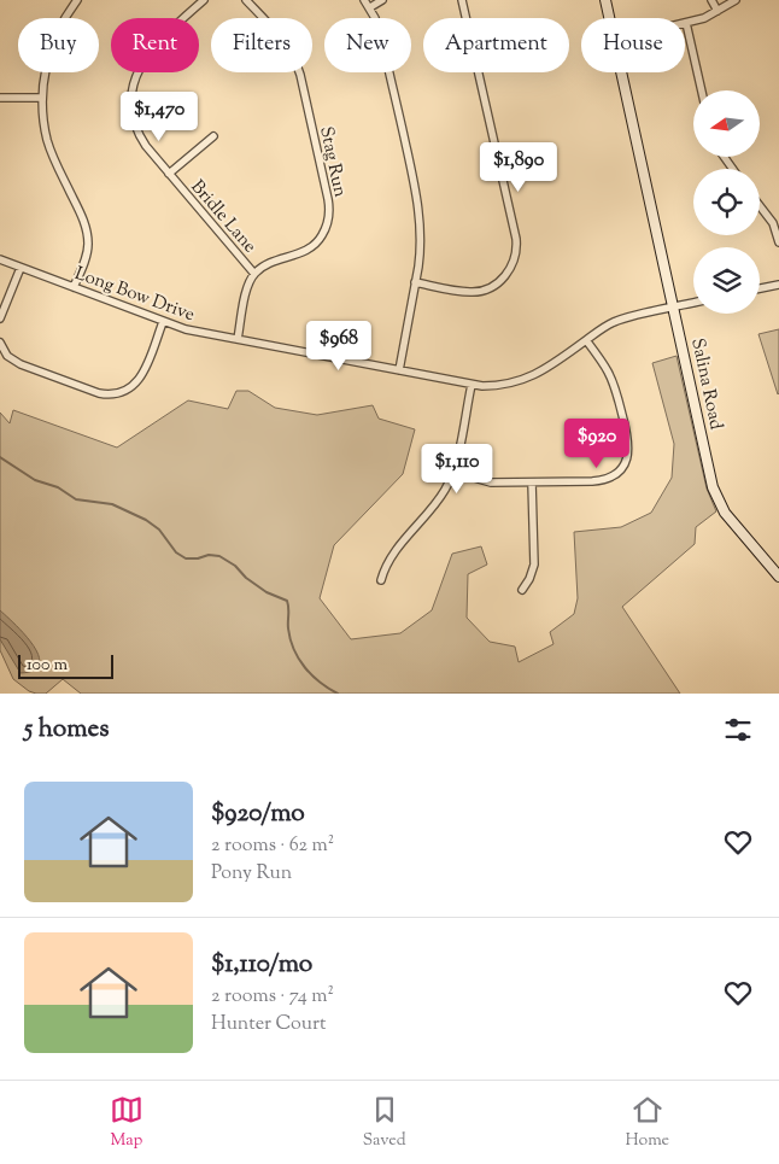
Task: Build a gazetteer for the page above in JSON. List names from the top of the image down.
{
  "streets": {
    "street": [
      "Stag Run",
      "Bridle Lane",
      "Long Bow Drive",
      "Salina Road"
    ]
  },
  "crossings": [
    ["Stag Run", "Bridle Lane"],
    ["Long Bow Drive", "Salina Road"]
  ],
  "scale_bar": "100 m",
  "north": "left",
  "page": {
    "chip": [
      "Buy",
      "Rent",
      "Filters",
      "New",
      "Apartment",
      "House"
    ],
    "price": [
      "$1,470",
      "$1,890",
      "$968",
      "$920",
      "$1,110"
    ],
    "scale": "100 m",
    "heading": "5 homes",
    "list": [
      {
        "name": "$920/mo",
        "note": "2 rooms · 62 m² · Pony Run"
      },
      {
        "name": "$1,110/mo",
        "note": "2 rooms · 74 m² · Hunter Court"
      }
    ],
    "tabs": ["Map", "Saved", "Home"]
  }
}
